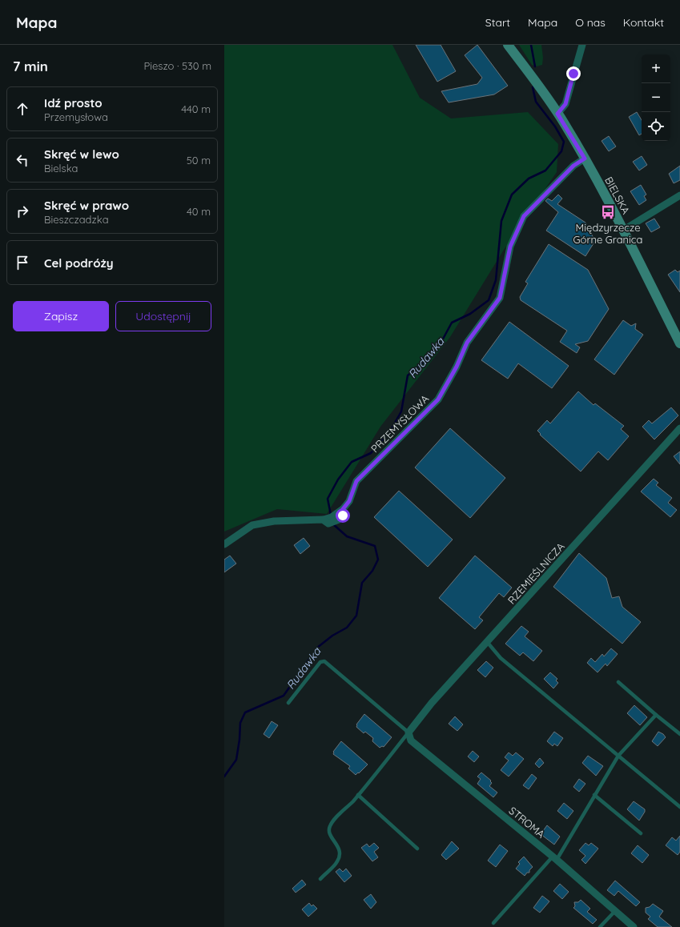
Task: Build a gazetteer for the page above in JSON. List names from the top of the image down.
{
  "streets": {
    "street": [
      "BIELSKA",
      "PRZEMYSŁOWA",
      "RZEMIEŚLNICZA",
      "STROMA"
    ]
  },
  "crossings": [
    ["BIELSKA", "PRZEMYSŁOWA"],
    ["RZEMIEŚLNICZA", "STROMA"]
  ],
  "water": ["Rudawka"],
  "places": {
    "bus stop": ["Międzyrzecze Górne Granica"]
  },
  "page": {
    "header": "Mapa",
    "nav": [
      "Start",
      "Mapa",
      "O nas",
      "Kontakt"
    ],
    "heading": ["7 min", "Pieszo · 530 m"],
    "map_buttons": ["+", "−"],
    "list": [
      ["Idź prosto", "Przemysłowa", "440 m"],
      ["Skręć w lewo", "Bielska", "50 m"],
      ["Skręć w prawo", "Bieszczadzka", "40 m"],
      "Cel podróży"
    ],
    "buttons": ["Zapisz", "Udostępnij"]
  }
}
